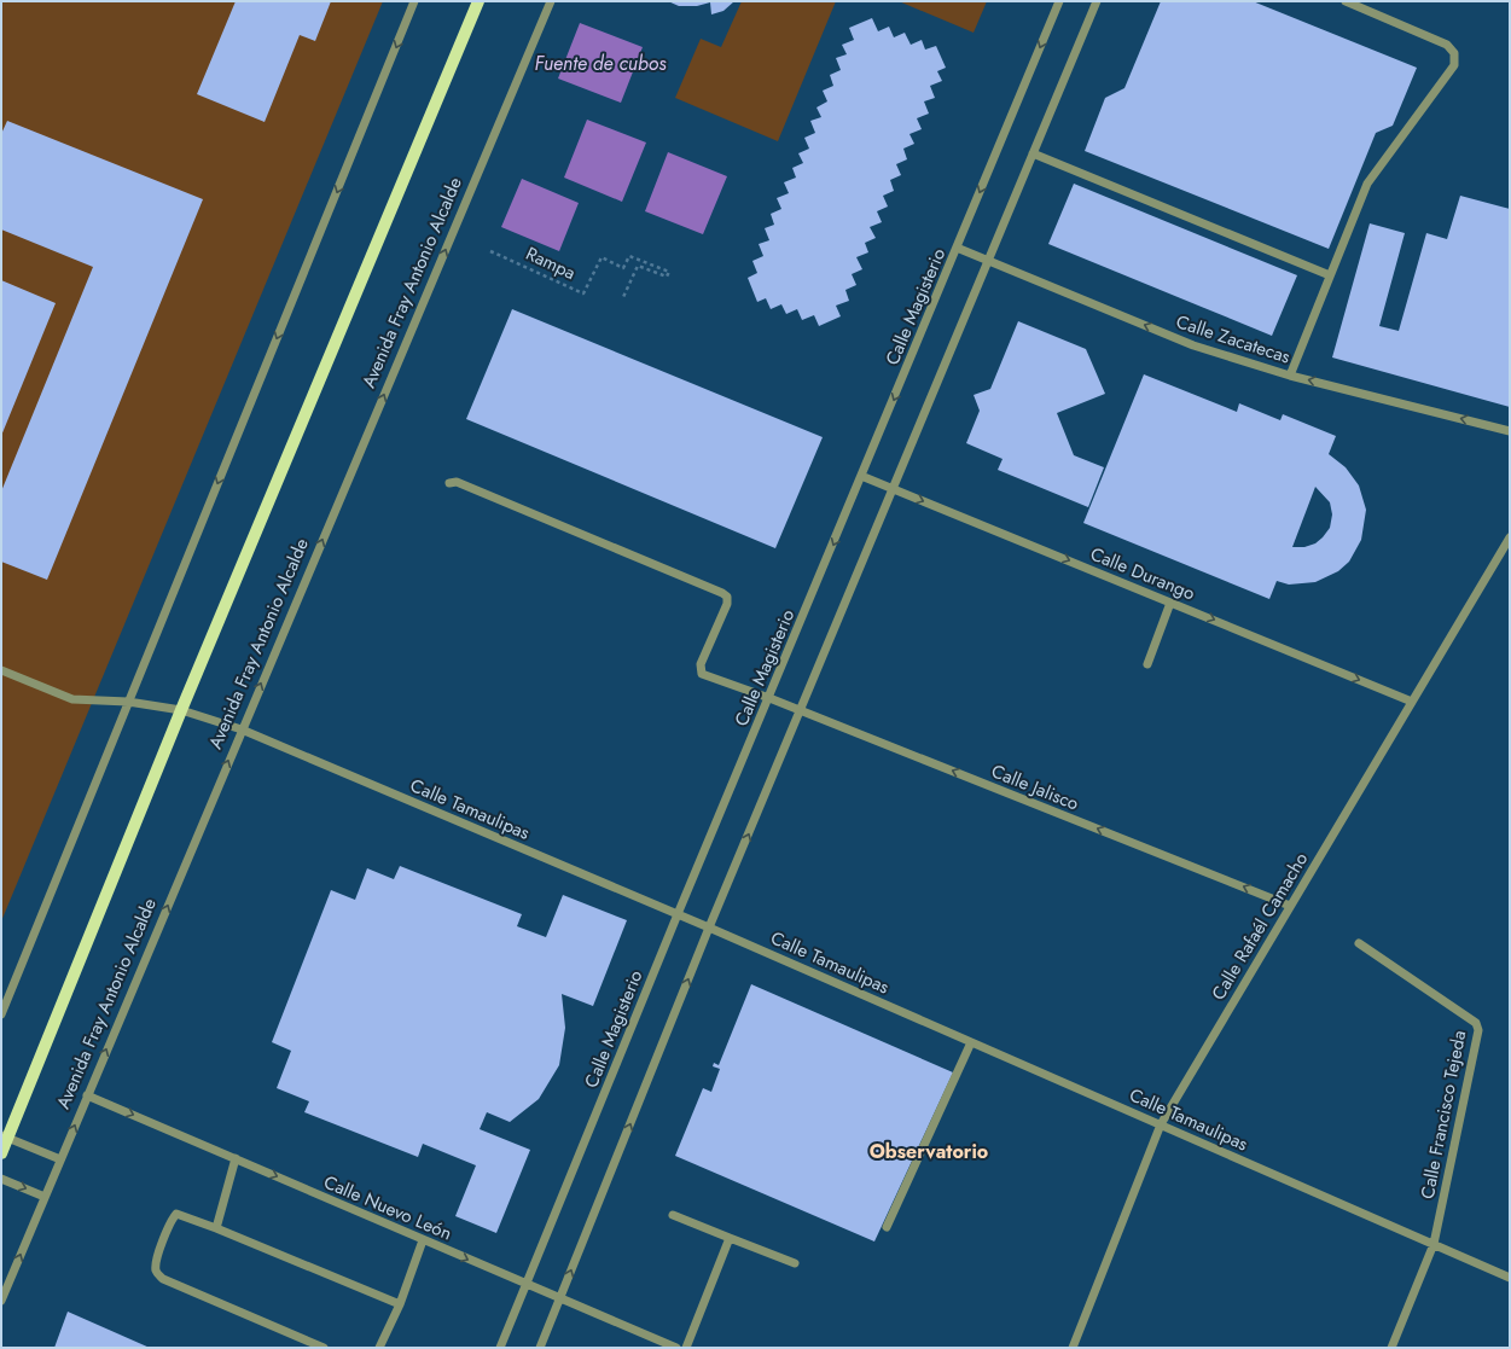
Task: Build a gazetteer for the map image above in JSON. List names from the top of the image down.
{
  "streets": {
    "street": [
      "Avenida Fray Antonio Alcalde",
      "Calle Magisterio",
      "Calle Zacatecas",
      "Calle Durango",
      "Calle Jalisco",
      "Calle Tamaulipas",
      "Calle Rafaél Camacho",
      "Calle Francisco Tejeda",
      "Calle Nuevo León"
    ],
    "path": ["Rampa"]
  },
  "crossings": [
    ["Avenida Fray Antonio Alcalde", "Calle Tamaulipas"],
    ["Avenida Fray Antonio Alcalde", "Calle Nuevo León"],
    ["Calle Magisterio", "Calle Zacatecas"],
    ["Calle Magisterio", "Calle Durango"],
    ["Calle Magisterio", "Calle Jalisco"],
    ["Calle Magisterio", "Calle Tamaulipas"],
    ["Calle Magisterio", "Calle Nuevo León"],
    ["Calle Durango", "Calle Rafaél Camacho"],
    ["Calle Jalisco", "Calle Rafaél Camacho"],
    ["Calle Tamaulipas", "Calle Rafaél Camacho"],
    ["Calle Tamaulipas", "Calle Francisco Tejeda"]
  ],
  "one_way": [
    "Avenida Fray Antonio Alcalde",
    "Calle Zacatecas",
    "Calle Durango",
    "Calle Jalisco"
  ],
  "districts": ["Observatorio"],
  "water": ["Fuente de cubos"]
}
